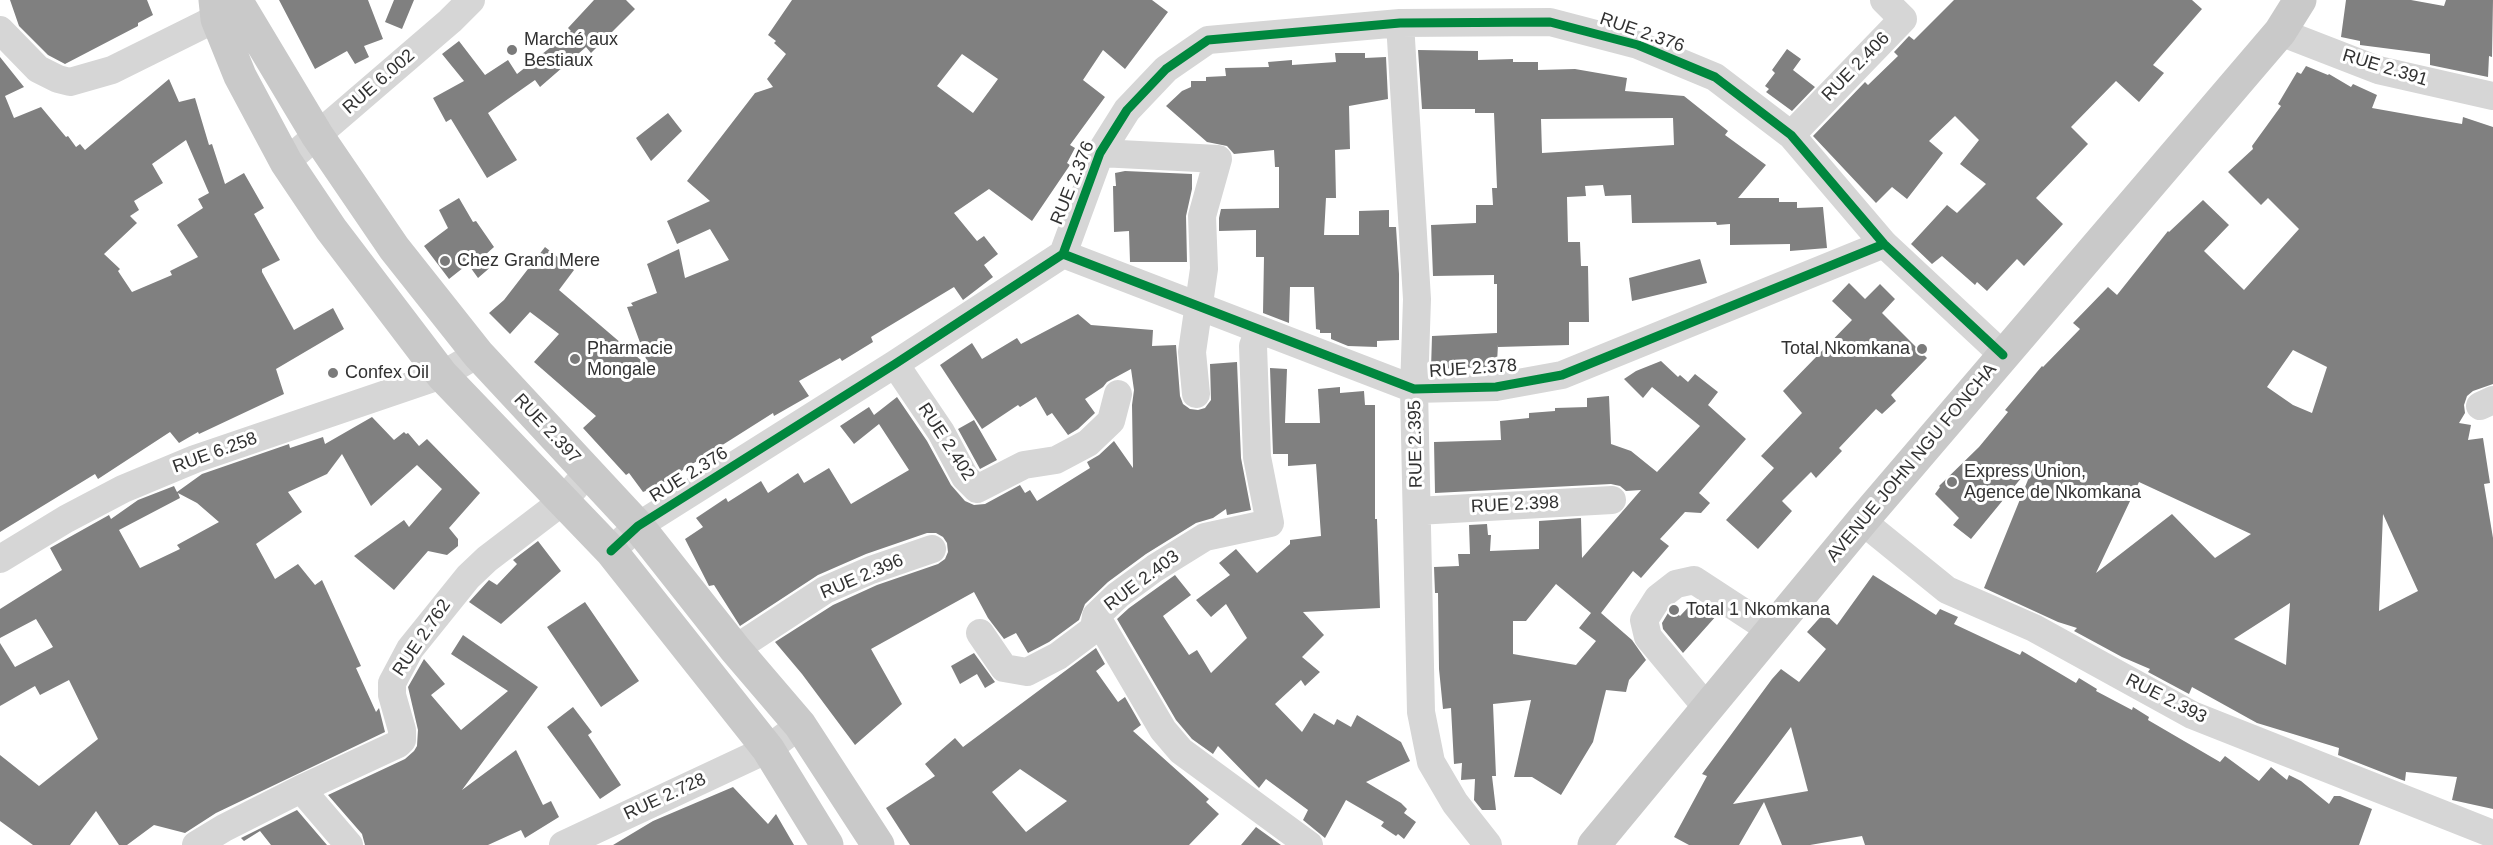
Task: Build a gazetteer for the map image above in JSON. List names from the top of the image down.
{
  "streets": {
    "main road": ["RUE 2.397", "AVENUE JOHN NGU FONCHA"],
    "street": [
      "RUE 2.376",
      "RUE 2.406",
      "RUE 2.391",
      "RUE 6.002",
      "RUE 2.378",
      "RUE 2.402",
      "RUE 2.395",
      "RUE 6.258",
      "RUE 2.398",
      "RUE 2.396",
      "RUE 2.403",
      "RUE 2.762",
      "RUE 2.393",
      "RUE 2.728"
    ]
  },
  "crossings": [
    ["RUE 2.376", "RUE 2.406"],
    ["RUE 2.376", "RUE 2.378"],
    ["RUE 2.376", "RUE 2.397"],
    ["RUE 2.376", "RUE 2.402"],
    ["RUE 2.376", "RUE 2.395"],
    ["RUE 2.376", "AVENUE JOHN NGU FONCHA"],
    ["RUE 2.391", "AVENUE JOHN NGU FONCHA"],
    ["RUE 6.002", "RUE 2.397"],
    ["RUE 2.378", "RUE 2.395"],
    ["RUE 2.378", "RUE 2.403"],
    ["RUE 2.397", "RUE 6.258"],
    ["RUE 2.397", "RUE 2.396"],
    ["RUE 2.397", "RUE 2.762"],
    ["RUE 2.397", "RUE 2.728"],
    ["RUE 2.395", "RUE 2.398"],
    ["AVENUE JOHN NGU FONCHA", "RUE 2.393"]
  ],
  "places": [
    "Marché aux Bestiaux",
    "Chez Grand Mere",
    "Total Nkomkana",
    "Pharmacie Mongale",
    "Confex Oil",
    "Express Union, Agence de Nkomkana",
    "Total 1 Nkomkana"
  ]
}
